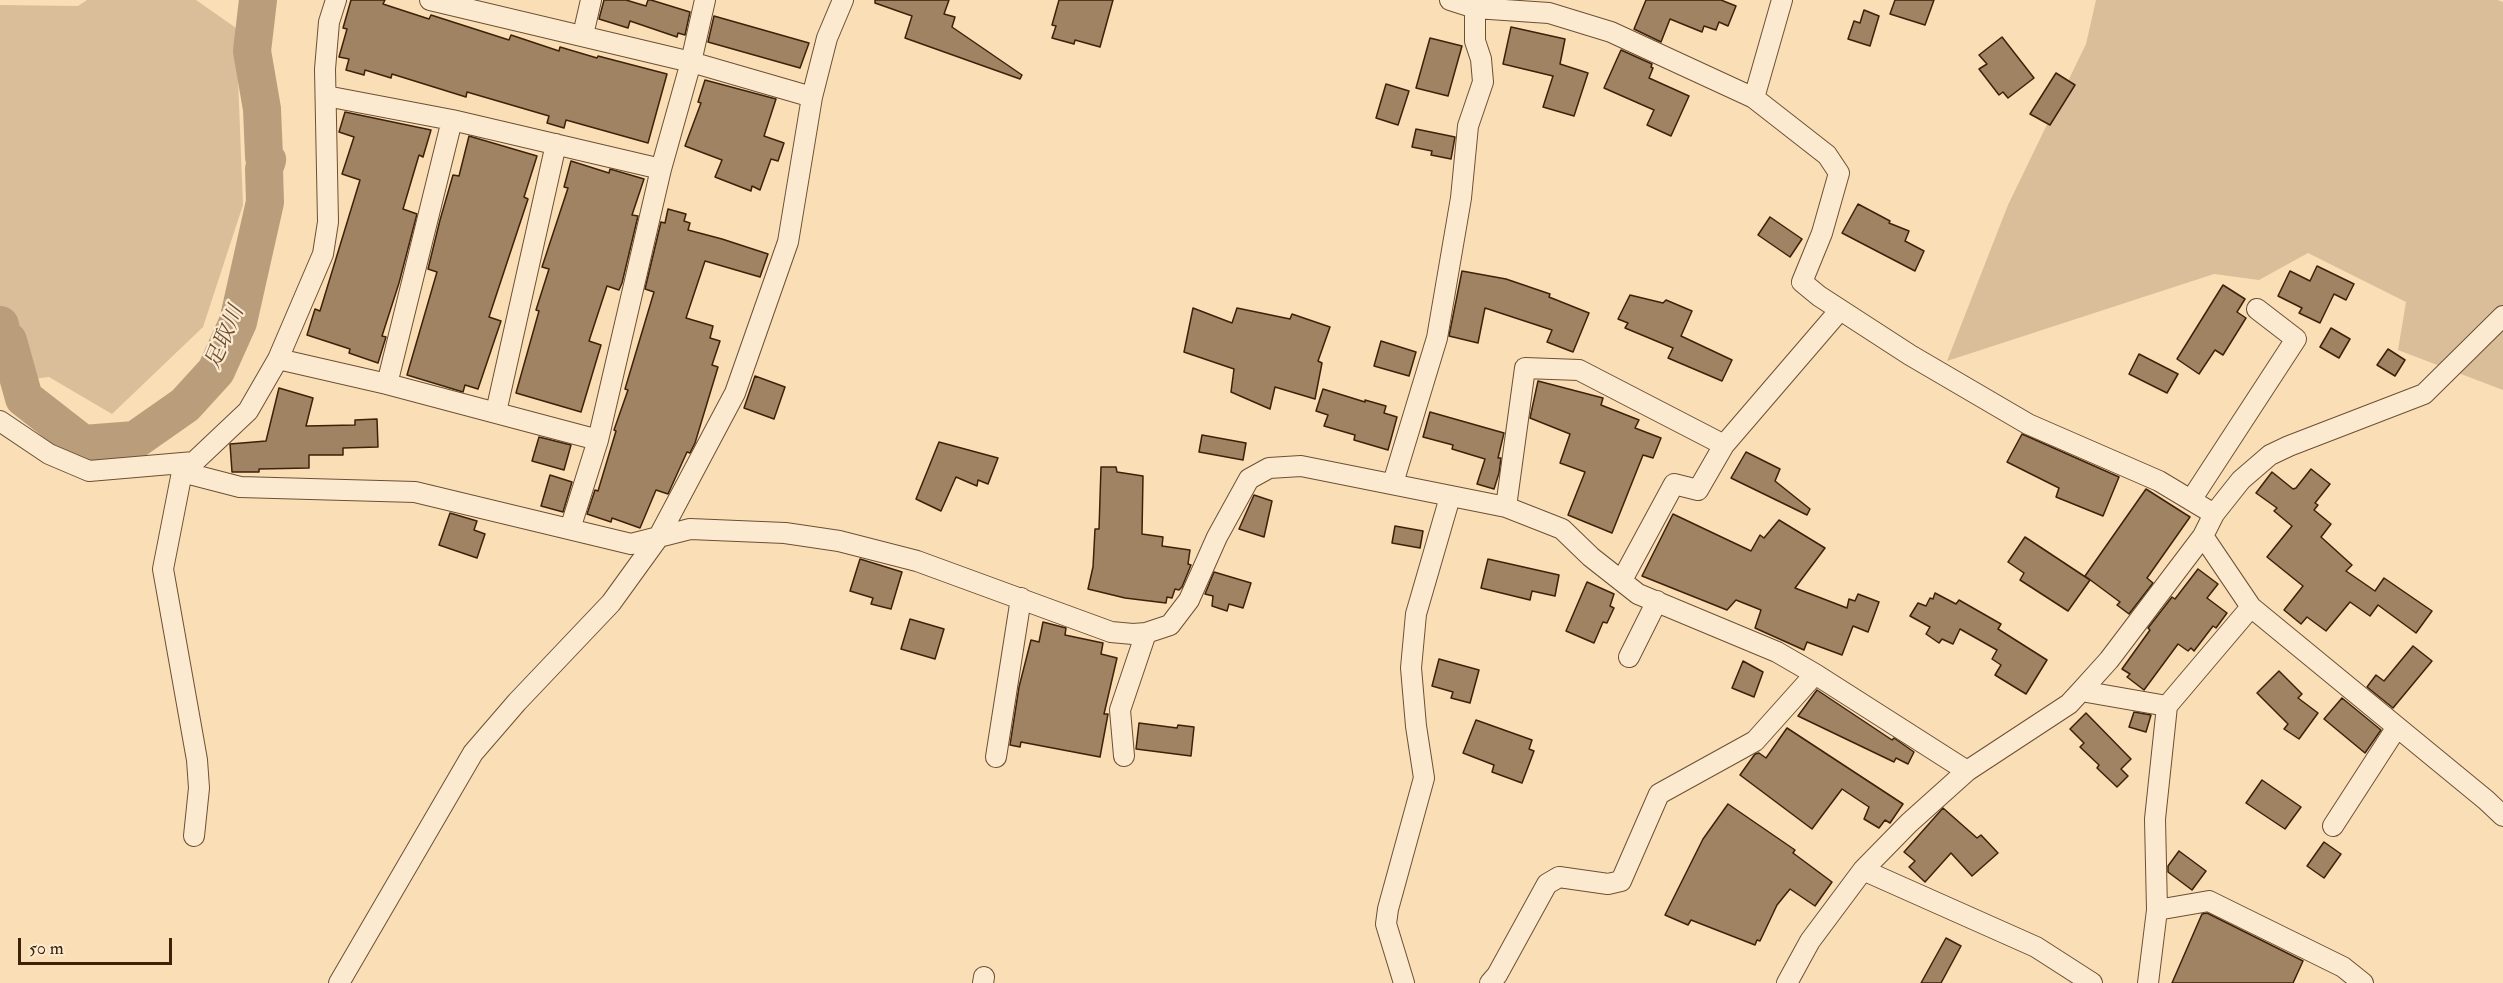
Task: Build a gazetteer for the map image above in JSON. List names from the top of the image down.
{
  "water": ["足取川"],
  "scale_bar": "50 m"
}
